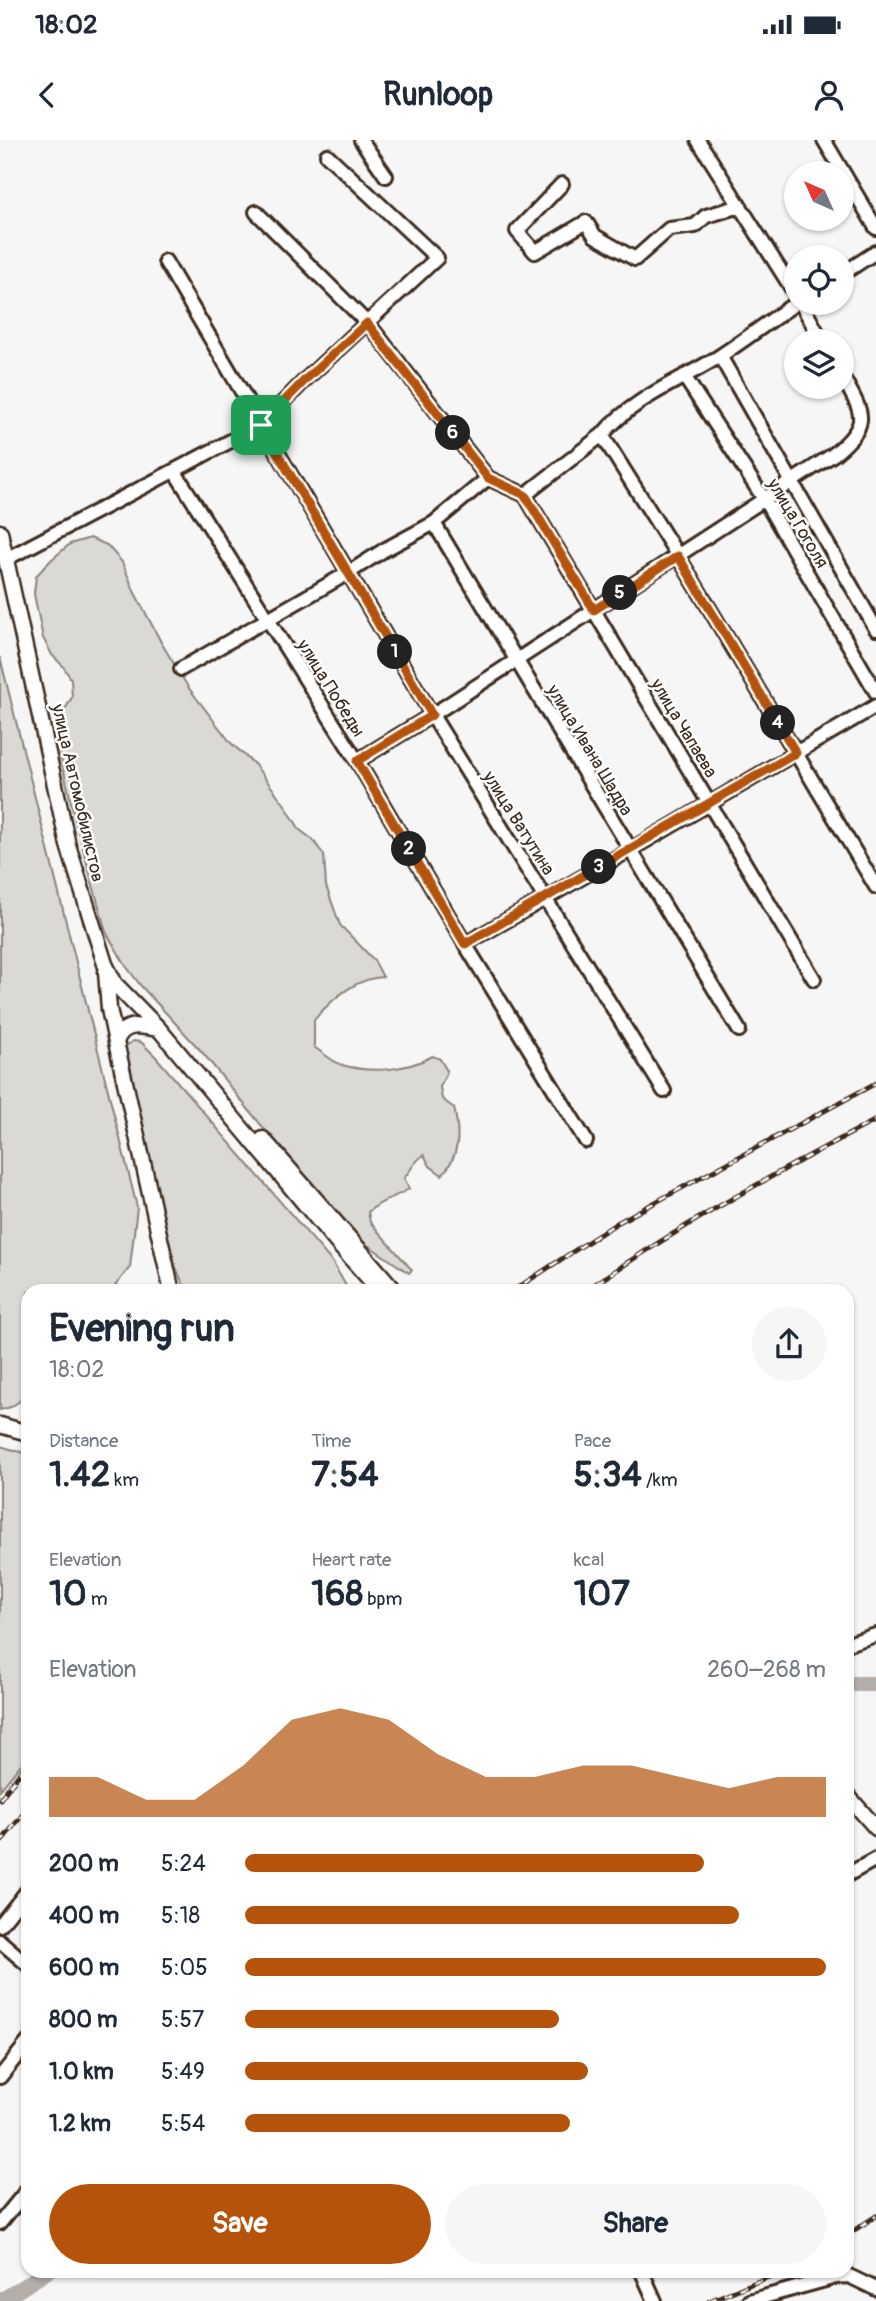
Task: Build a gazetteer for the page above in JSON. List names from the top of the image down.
{
  "streets": {
    "main road": ["улица Автомобилистов"],
    "street": [
      "улица Гоголя",
      "улица Победы",
      "улица Чапаева",
      "улица Ивана Шадра",
      "улица Ватутина"
    ]
  },
  "north": "top left",
  "page": {
    "status": "18:02",
    "header": "Runloop",
    "pins": [
      "6",
      "5",
      "1",
      "4",
      "2",
      "3"
    ],
    "heading": ["Evening run", "18:02"],
    "stats": [
      ["Distance", "1.42 km"],
      ["Time", "7:54"],
      ["Pace", "5:34 /km"],
      ["Elevation", "10 m"],
      ["Heart rate", "168 bpm"],
      ["kcal", "107"]
    ],
    "chart": ["Elevation", "260–268 m"],
    "list": [
      {
        "name": "200 m",
        "note": "5:24"
      },
      {
        "name": "400 m",
        "note": "5:18"
      },
      {
        "name": "600 m",
        "note": "5:05"
      },
      {
        "name": "800 m",
        "note": "5:57"
      },
      {
        "name": "1.0 km",
        "note": "5:49"
      },
      {
        "name": "1.2 km",
        "note": "5:54"
      }
    ],
    "buttons": ["Save", "Share"]
  }
}
